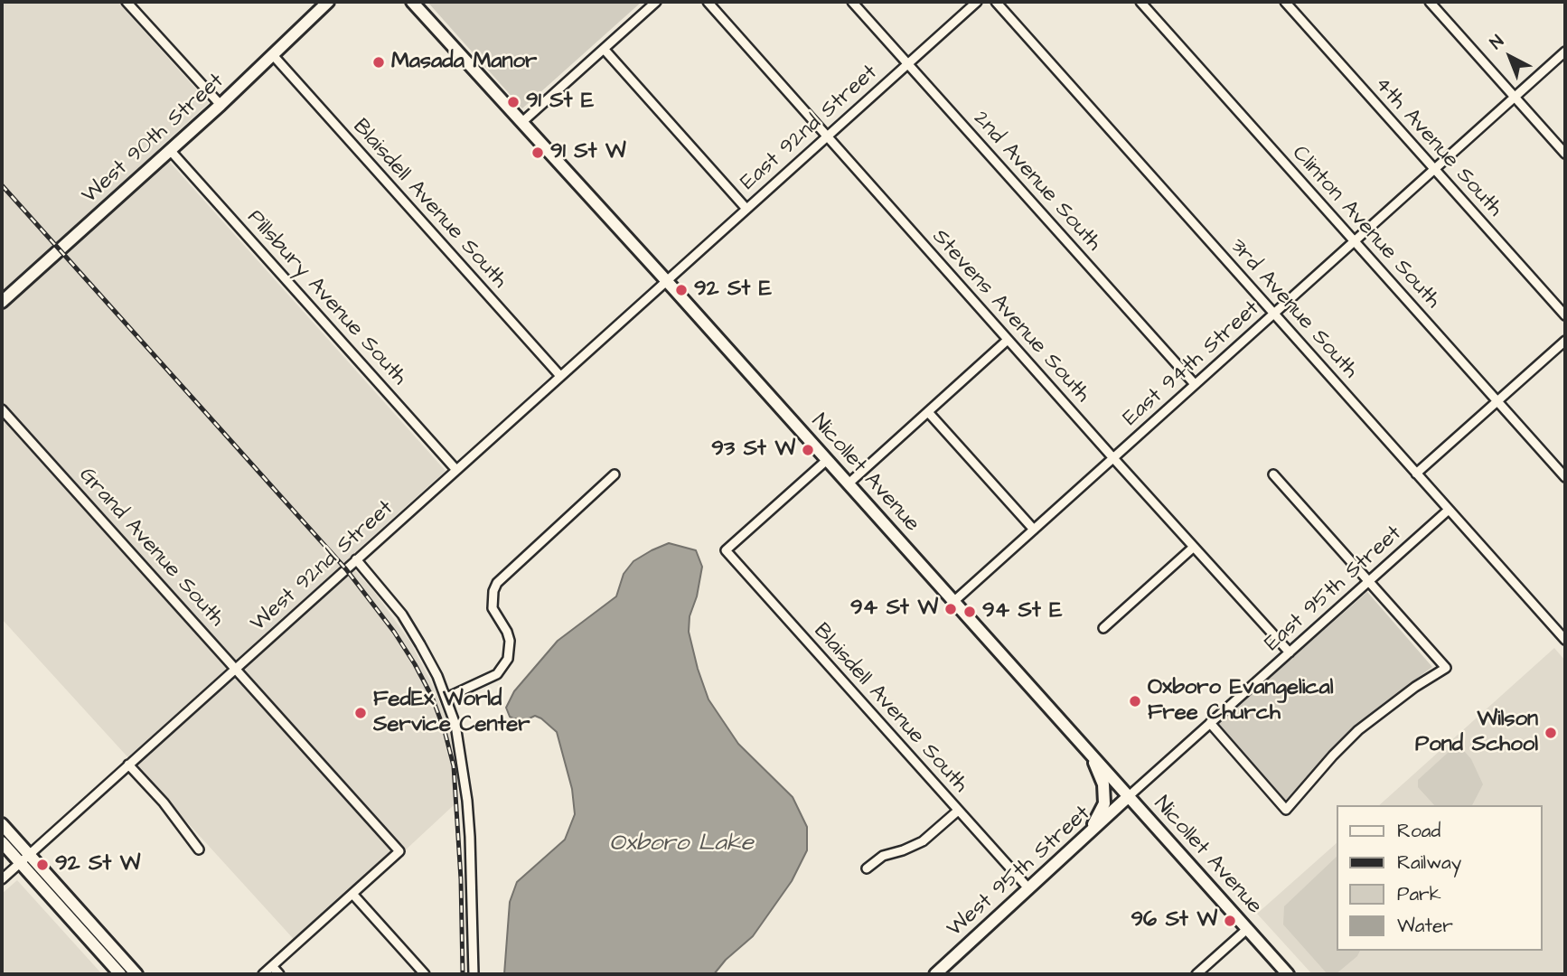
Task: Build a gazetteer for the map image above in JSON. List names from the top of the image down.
{
  "streets": {
    "main road": ["West 90th Street", "Nicollet Avenue", "West 95th Street"],
    "street": [
      "East 92nd Street",
      "4th Avenue South",
      "2nd Avenue South",
      "Blaisdell Avenue South",
      "Clinton Avenue South",
      "Pillsbury Avenue South",
      "3rd Avenue South",
      "Stevens Avenue South",
      "East 94th Street",
      "Grand Avenue South",
      "West 92nd Street",
      "East 95th Street"
    ]
  },
  "crossings": [
    ["East 92nd Street", "2nd Avenue South"],
    ["East 92nd Street", "Stevens Avenue South"],
    ["East 92nd Street", "Nicollet Avenue"],
    ["East 92nd Street", "West 92nd Street"],
    ["West 90th Street", "Blaisdell Avenue South"],
    ["West 90th Street", "Pillsbury Avenue South"],
    ["4th Avenue South", "East 94th Street"],
    ["2nd Avenue South", "East 94th Street"],
    ["Blaisdell Avenue South", "Nicollet Avenue"],
    ["Blaisdell Avenue South", "West 92nd Street"],
    ["Blaisdell Avenue South", "West 95th Street"],
    ["Clinton Avenue South", "East 94th Street"],
    ["Pillsbury Avenue South", "West 92nd Street"],
    ["3rd Avenue South", "East 94th Street"],
    ["3rd Avenue South", "East 95th Street"],
    ["Stevens Avenue South", "East 94th Street"],
    ["Stevens Avenue South", "East 95th Street"],
    ["East 94th Street", "Nicollet Avenue"],
    ["Nicollet Avenue", "West 92nd Street"],
    ["Nicollet Avenue", "East 95th Street"],
    ["Nicollet Avenue", "West 95th Street"],
    ["Grand Avenue South", "West 92nd Street"],
    ["East 95th Street", "West 95th Street"]
  ],
  "water": ["Oxboro Lake"],
  "places": [
    "Masada Manor",
    "91 St E",
    "91 St W",
    "92 St E",
    "93 St W",
    "94 St W",
    "94 St E",
    "Oxboro Evangelical Free Church",
    "FedEx World Service Center",
    "Wilson Pond School",
    "92 St W",
    "96 St W"
  ],
  "legend": [
    "Road",
    "Railway",
    "Park",
    "Water"
  ],
  "north": "top left"
}
